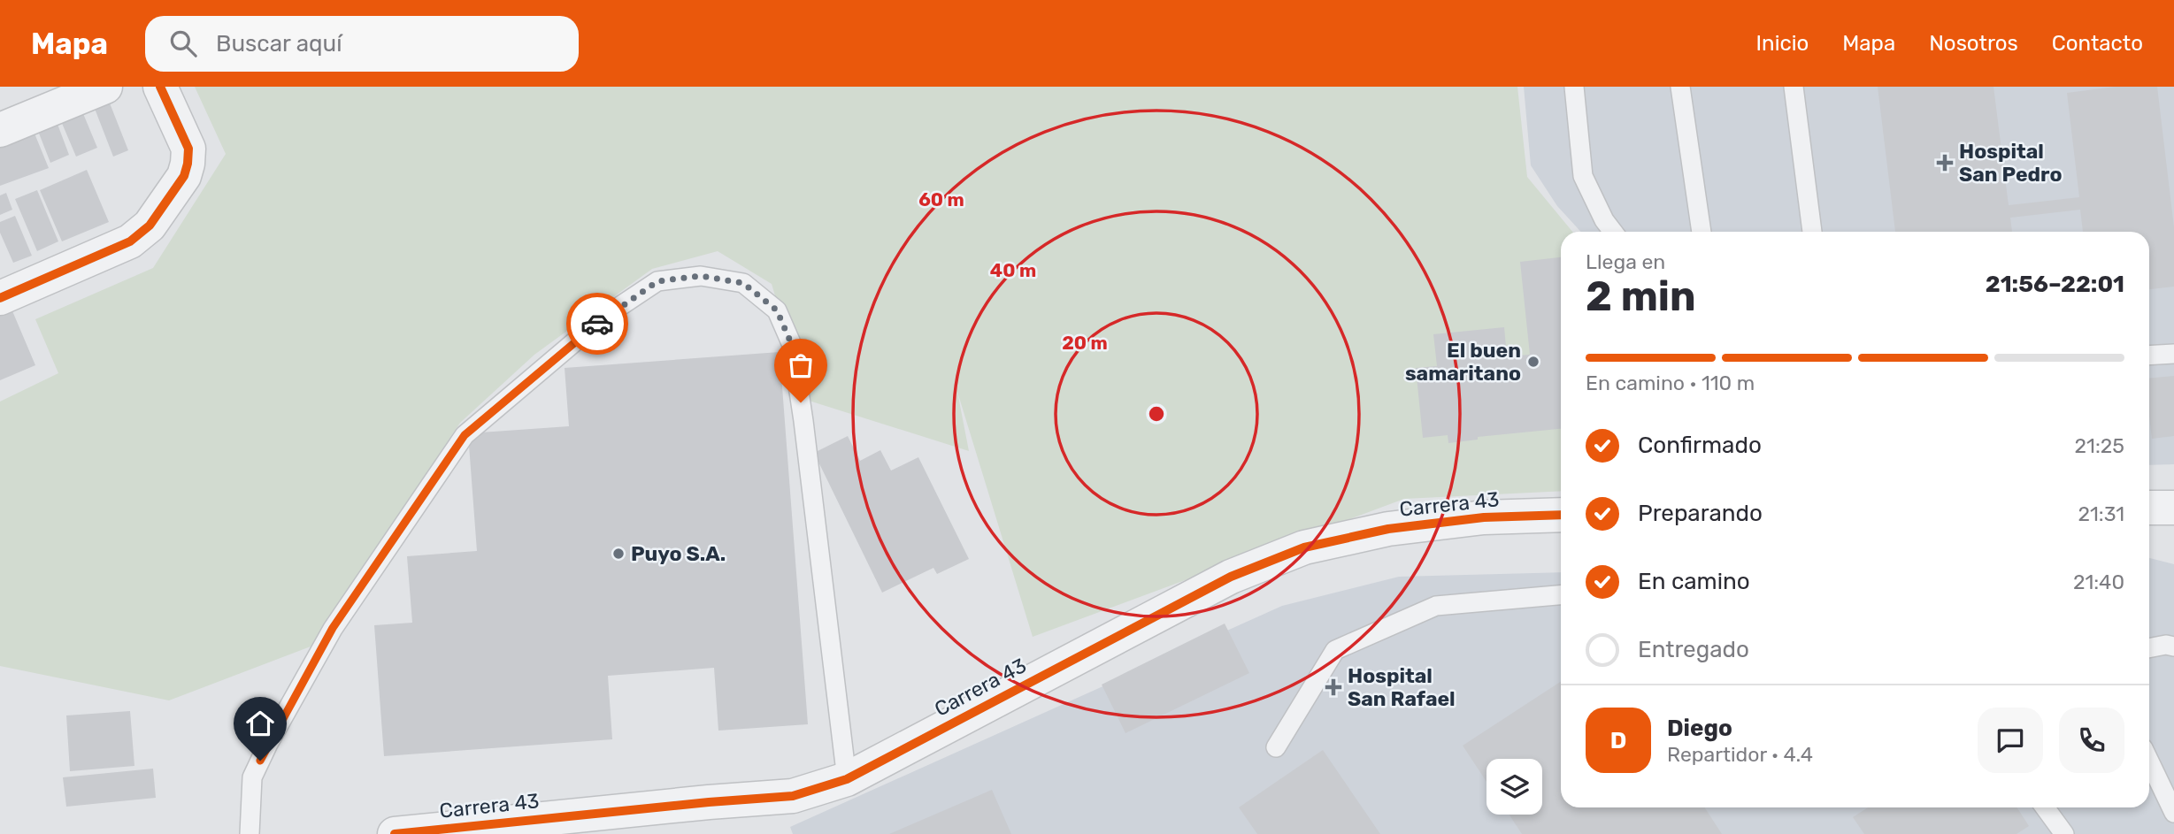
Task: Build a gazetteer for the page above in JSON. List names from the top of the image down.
{
  "streets": {
    "street": ["Carrera 43"]
  },
  "places": {
    "health": ["Hospital San Pedro", "Hospital San Rafael"],
    "other": ["El buen samaritano", "Puyo S.A."]
  },
  "page": {
    "header": "Mapa",
    "search": "Buscar aquí",
    "nav": [
      "Inicio",
      "Mapa",
      "Nosotros",
      "Contacto"
    ],
    "heading": ["2 min", "Llega en", "21:56–22:01"],
    "panel": ["Diego", "Repartidor · 4.4"],
    "bar": "En camino · 110 m",
    "list": [
      ["Confirmado", "21:25"],
      ["Preparando", "21:31"],
      ["En camino", "21:40"],
      "Entregado"
    ],
    "round": "D"
  },
  "rings": ["60 m", "40 m", "20 m"]
}
